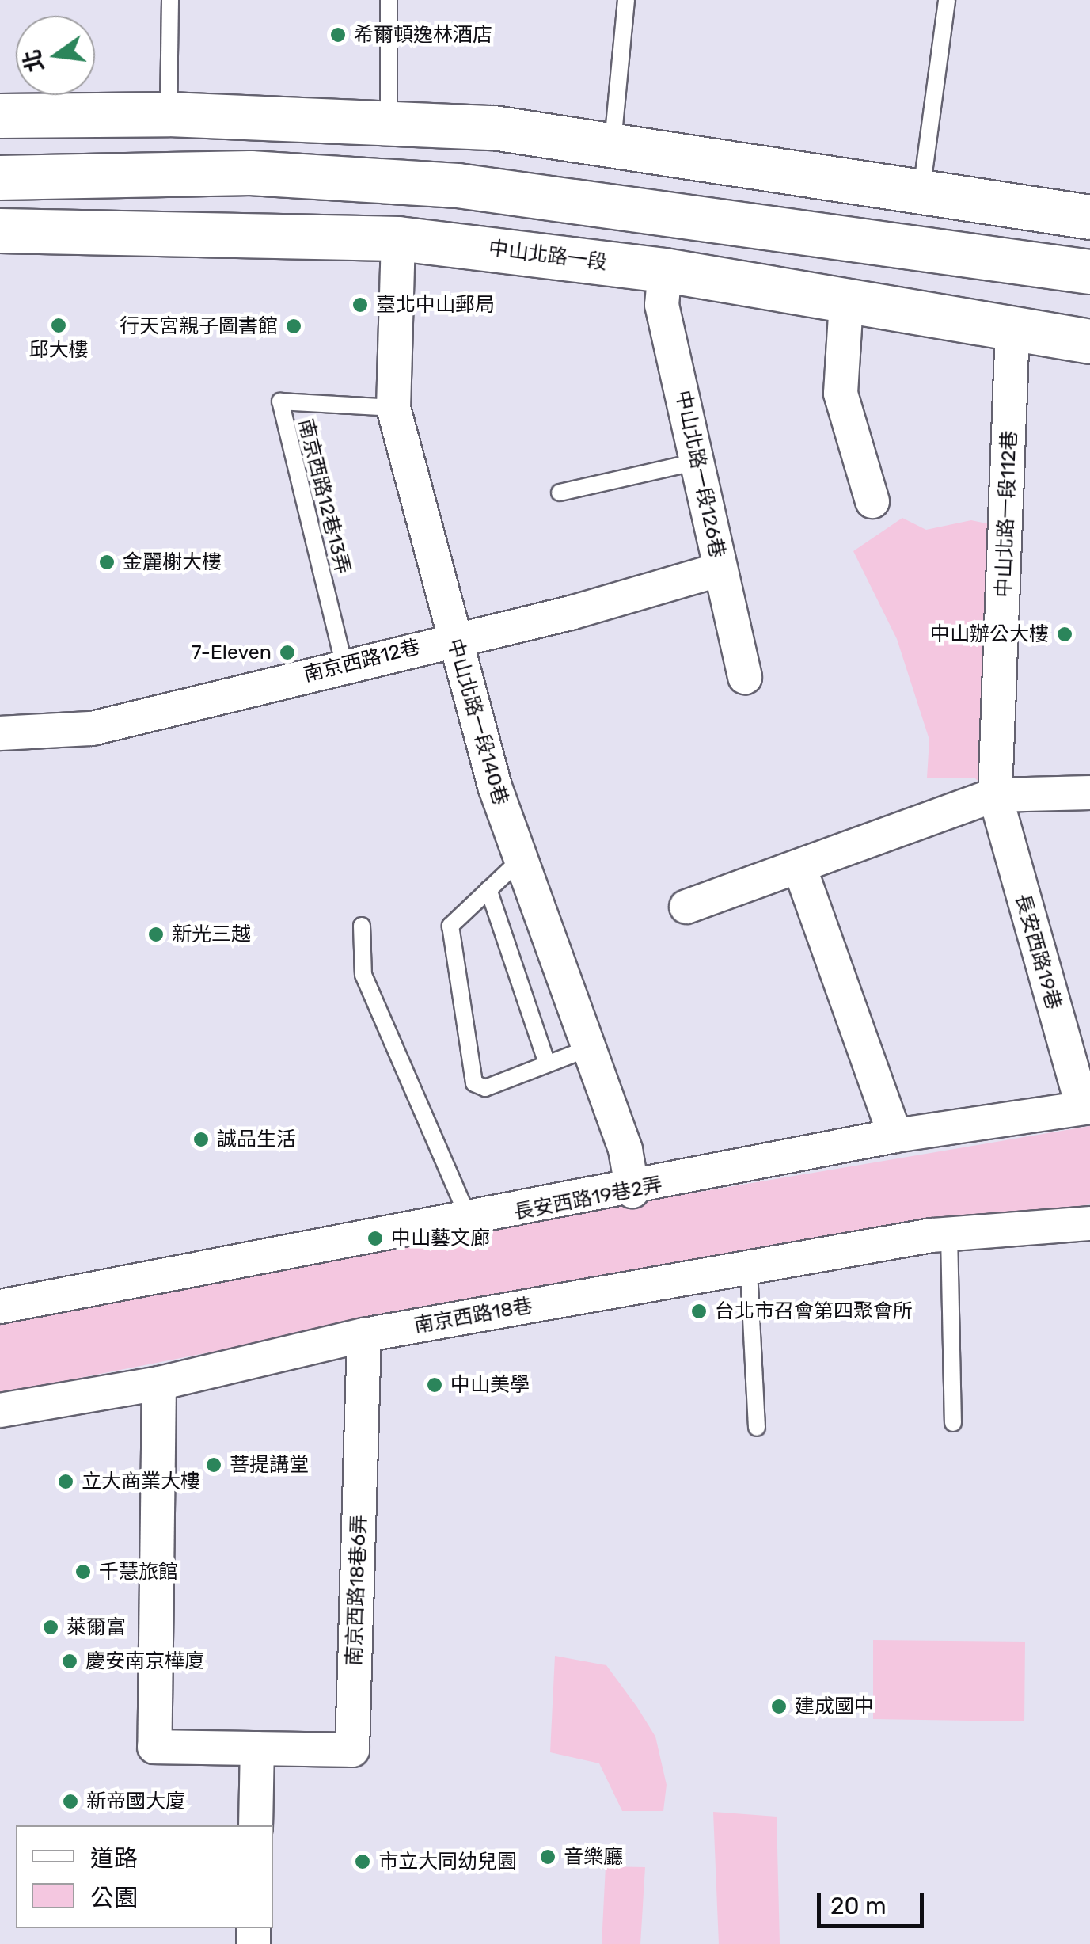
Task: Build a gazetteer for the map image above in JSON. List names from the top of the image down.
{
  "streets": {
    "main road": ["中山北路一段"],
    "street": [
      "中山北路一段126巷",
      "中山北路一段112巷",
      "南京西路12巷",
      "中山北路一段140巷",
      "長安西路19巷",
      "長安西路19巷2弄",
      "南京西路18巷",
      "南京西路18巷6弄"
    ],
    "lane": ["南京西路12巷13弄"]
  },
  "crossings": [
    ["中山北路一段", "中山北路一段126巷"],
    ["中山北路一段", "中山北路一段112巷"],
    ["中山北路一段", "中山北路一段140巷"],
    ["中山北路一段126巷", "南京西路12巷"],
    ["南京西路12巷13弄", "南京西路12巷"],
    ["南京西路12巷13弄", "中山北路一段140巷"],
    ["中山北路一段112巷", "長安西路19巷"],
    ["南京西路12巷", "中山北路一段140巷"],
    ["中山北路一段140巷", "長安西路19巷2弄"],
    ["長安西路19巷", "長安西路19巷2弄"],
    ["南京西路18巷", "南京西路18巷6弄"]
  ],
  "places": [
    "希爾頓逸林酒店",
    "臺北中山郵局",
    "邱大樓",
    "行天宮親子圖書館",
    "金麗榭大樓",
    "中山辦公大樓",
    "7-Eleven",
    "新光三越",
    "誠品生活",
    "中山藝文廊",
    "台北市召會第四聚會所",
    "中山美學",
    "菩提講堂",
    "立大商業大樓",
    "千慧旅館",
    "萊爾富",
    "慶安南京樺廈",
    "建成國中",
    "新帝國大廈",
    "音樂廳",
    "市立大同幼兒園"
  ],
  "legend": ["道路", "公園"],
  "scale_bar": "20 m",
  "north": "left"
}
